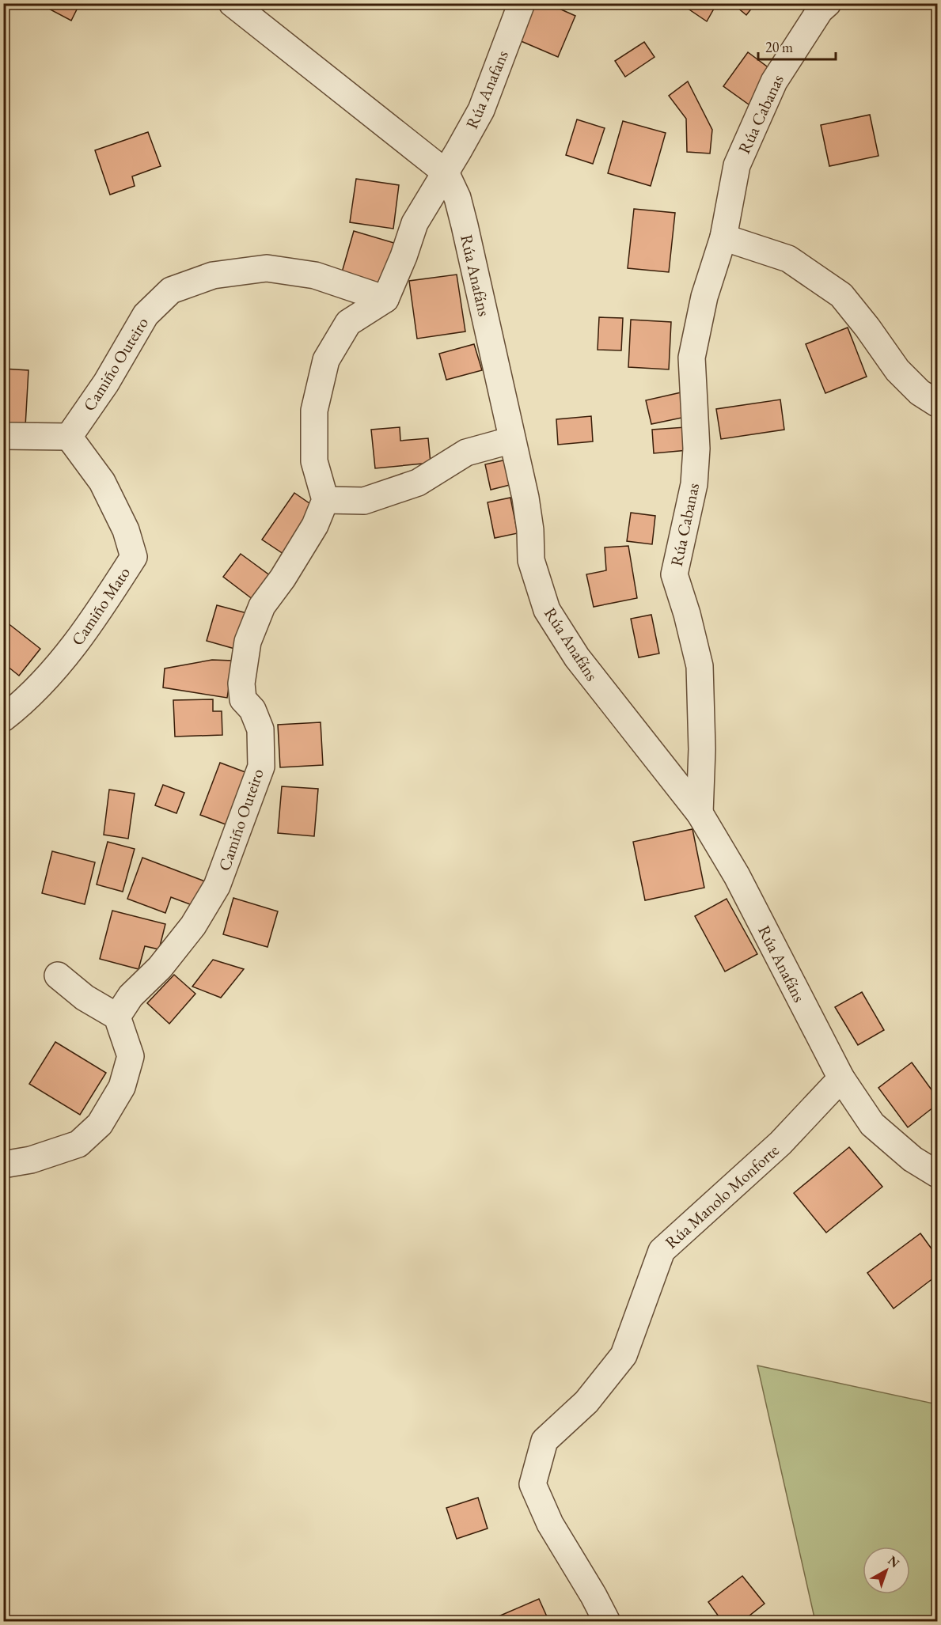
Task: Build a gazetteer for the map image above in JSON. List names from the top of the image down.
{
  "streets": {
    "street": [
      "Rúa Anafans",
      "Rúa Cabanas",
      "Rúa Anafáns",
      "Camiño Outeiro",
      "Camiño Mato",
      "Rúa Manolo Monforte"
    ]
  },
  "crossings": [
    ["Rúa Anafans", "Rúa Anafáns"],
    ["Rúa Cabanas", "Rúa Anafáns"],
    ["Rúa Anafáns", "Rúa Manolo Monforte"],
    ["Camiño Outeiro", "Camiño Mato"]
  ],
  "scale_bar": "20 m",
  "north": "top right"
}
